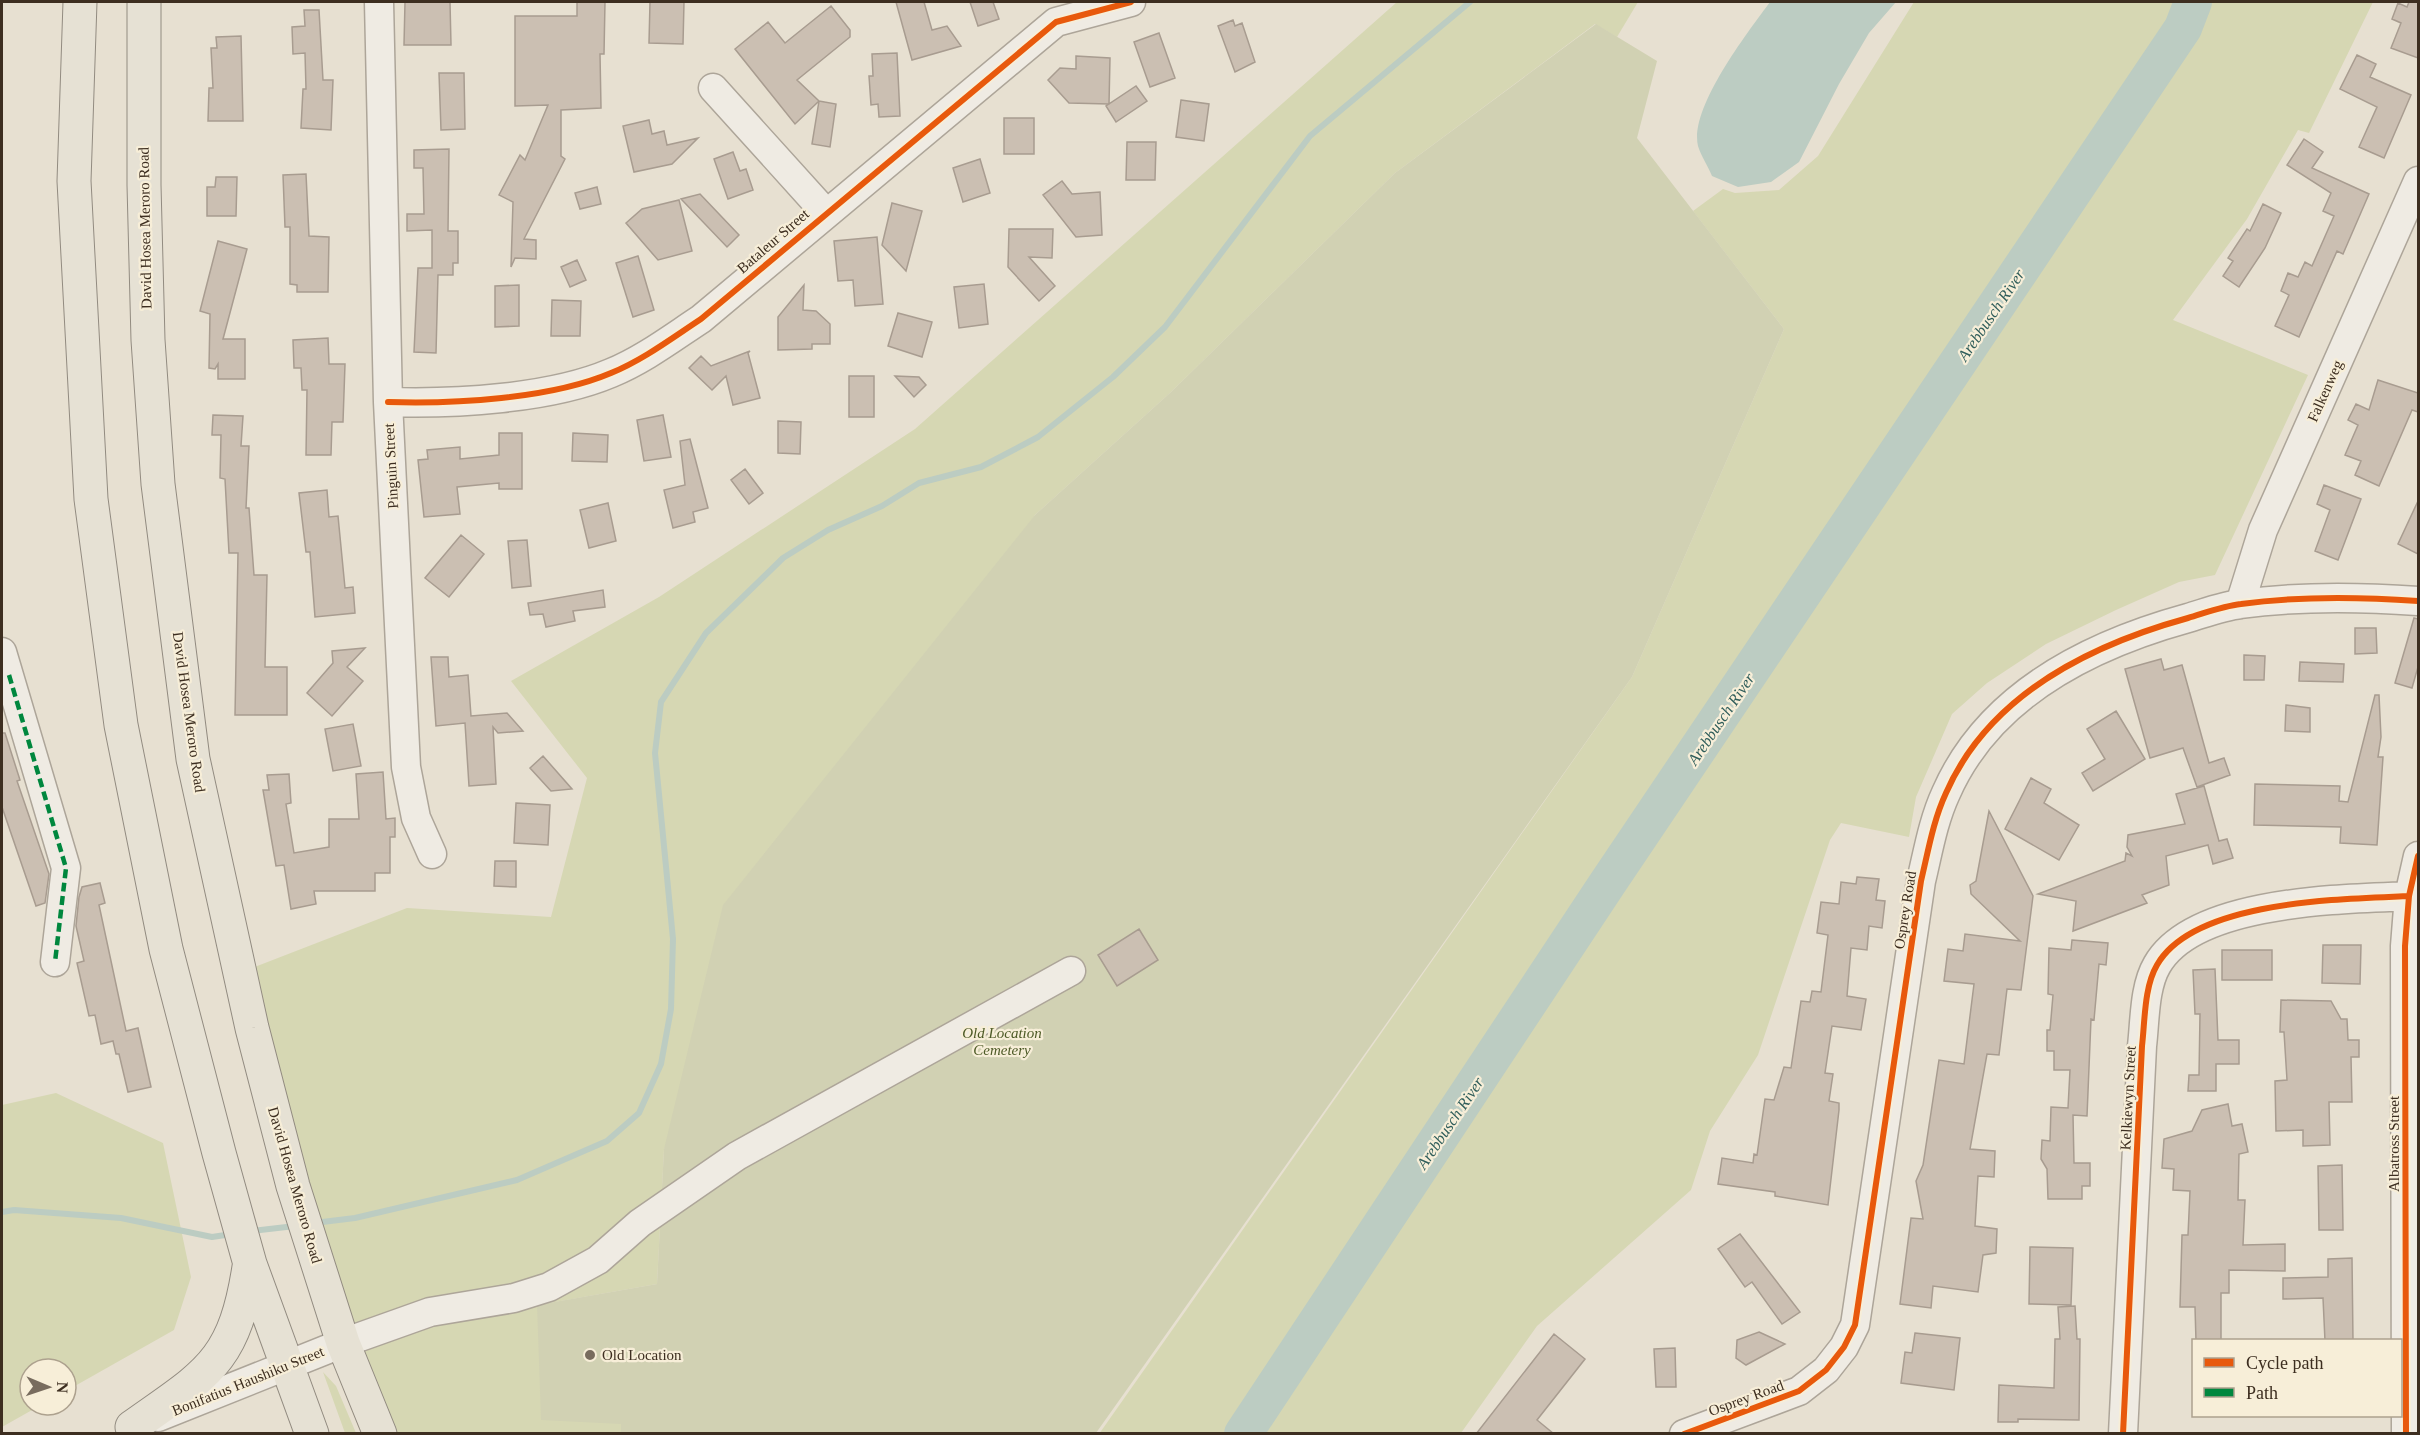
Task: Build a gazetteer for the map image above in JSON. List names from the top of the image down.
{
  "streets": {
    "main road": ["David Hosea Meroro Road"],
    "street": [
      "Bataleur Street",
      "Falkenweg",
      "Pinguin Street",
      "Osprey Road",
      "Kelkiewyn Street",
      "Albatross Street",
      "Bonifatius Haushiku Street"
    ]
  },
  "crossings": [
    ["David Hosea Meroro Road", "Bonifatius Haushiku Street"],
    ["Bataleur Street", "Pinguin Street"],
    ["Falkenweg", "Osprey Road"],
    ["Kelkiewyn Street", "Albatross Street"]
  ],
  "water": ["Arebbusch River"],
  "parks": ["Old Location Cemetery"],
  "places": ["Old Location"],
  "legend": ["Cycle path", "Path"],
  "north": "right"
}
